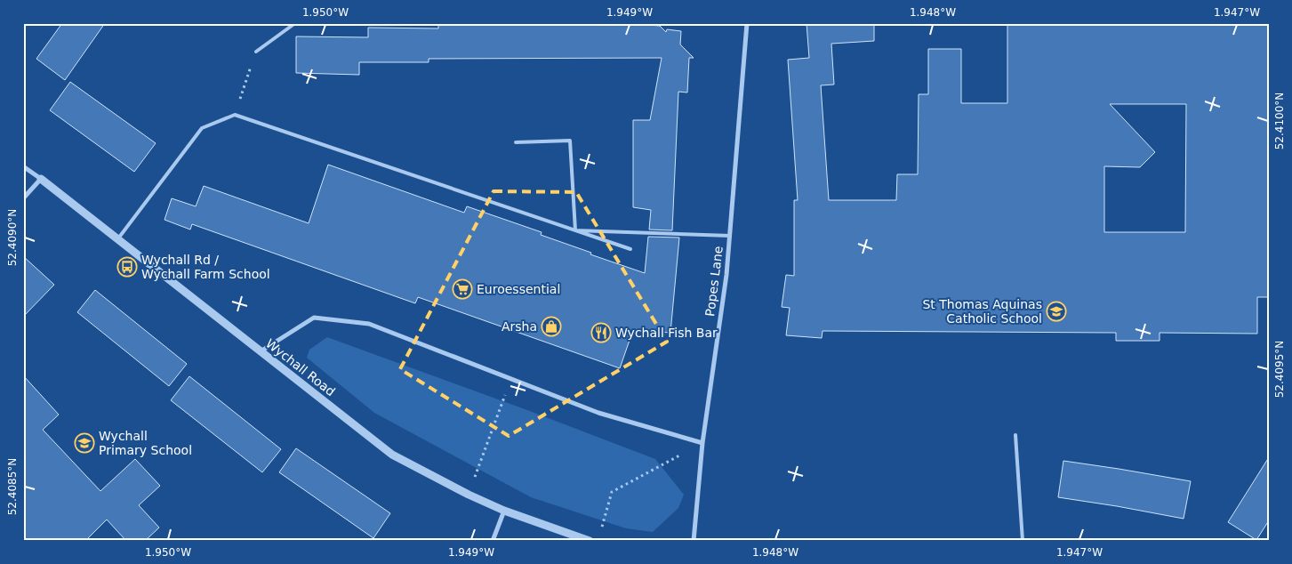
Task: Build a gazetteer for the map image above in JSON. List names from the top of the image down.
{
  "streets": {
    "street": ["Popes Lane", "Wychall Road"]
  },
  "places": {
    "bus stop": ["Wychall Rd / Wychall Farm School"],
    "supermarket": ["Euroessential"],
    "school or university": ["St Thomas Aquinas Catholic School", "Wychall Primary School"],
    "shop": ["Arsha"],
    "restaurant": ["Wychall Fish Bar"]
  },
  "coordinates": [
    "1.950°W",
    "1.949°W",
    "1.948°W",
    "1.947°W",
    "52.4100°N",
    "52.4090°N",
    "52.4095°N",
    "52.4085°N"
  ]
}
